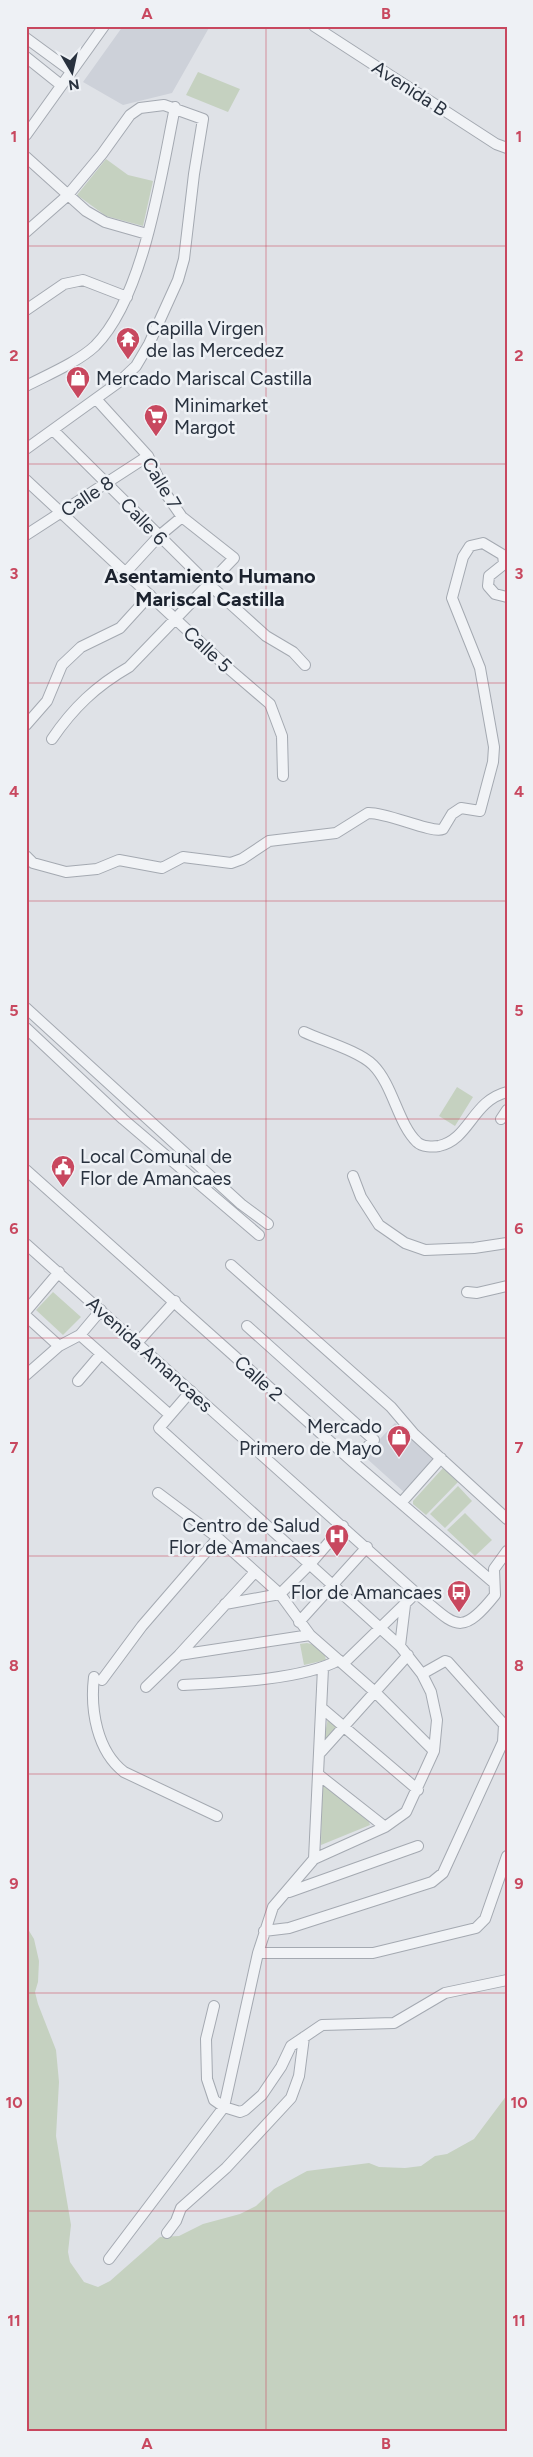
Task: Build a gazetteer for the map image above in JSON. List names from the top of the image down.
{
  "streets": {
    "street": [
      "Avenida B",
      "Calle 7",
      "Calle 8",
      "Calle 6",
      "Calle 5",
      "Avenida Amancaes",
      "Calle 2"
    ]
  },
  "crossings": [
    ["Calle 7", "Calle 8"],
    ["Calle 7", "Calle 6"],
    ["Calle 8", "Calle 6"],
    ["Calle 8", "Calle 5"],
    ["Avenida Amancaes", "Calle 2"]
  ],
  "districts": ["Asentamiento Humano Mariscal Castilla"],
  "places": {
    "temple": ["Capilla Virgen de las Mercedez"],
    "shop": ["Mercado Mariscal Castilla", "Mercado Primero de Mayo"],
    "supermarket": ["Minimarket Margot"],
    "public building": ["Local Comunal de Flor de Amancaes"],
    "hospital": ["Centro de Salud Flor de Amancaes"],
    "bus stop": ["Flor de Amancaes"]
  },
  "north": "bottom",
  "grid": {
    "columns": ["A", "B"],
    "rows": [
      "1",
      "2",
      "3",
      "4",
      "5",
      "6",
      "7",
      "8",
      "9",
      "10",
      "11"
    ]
  }
}
